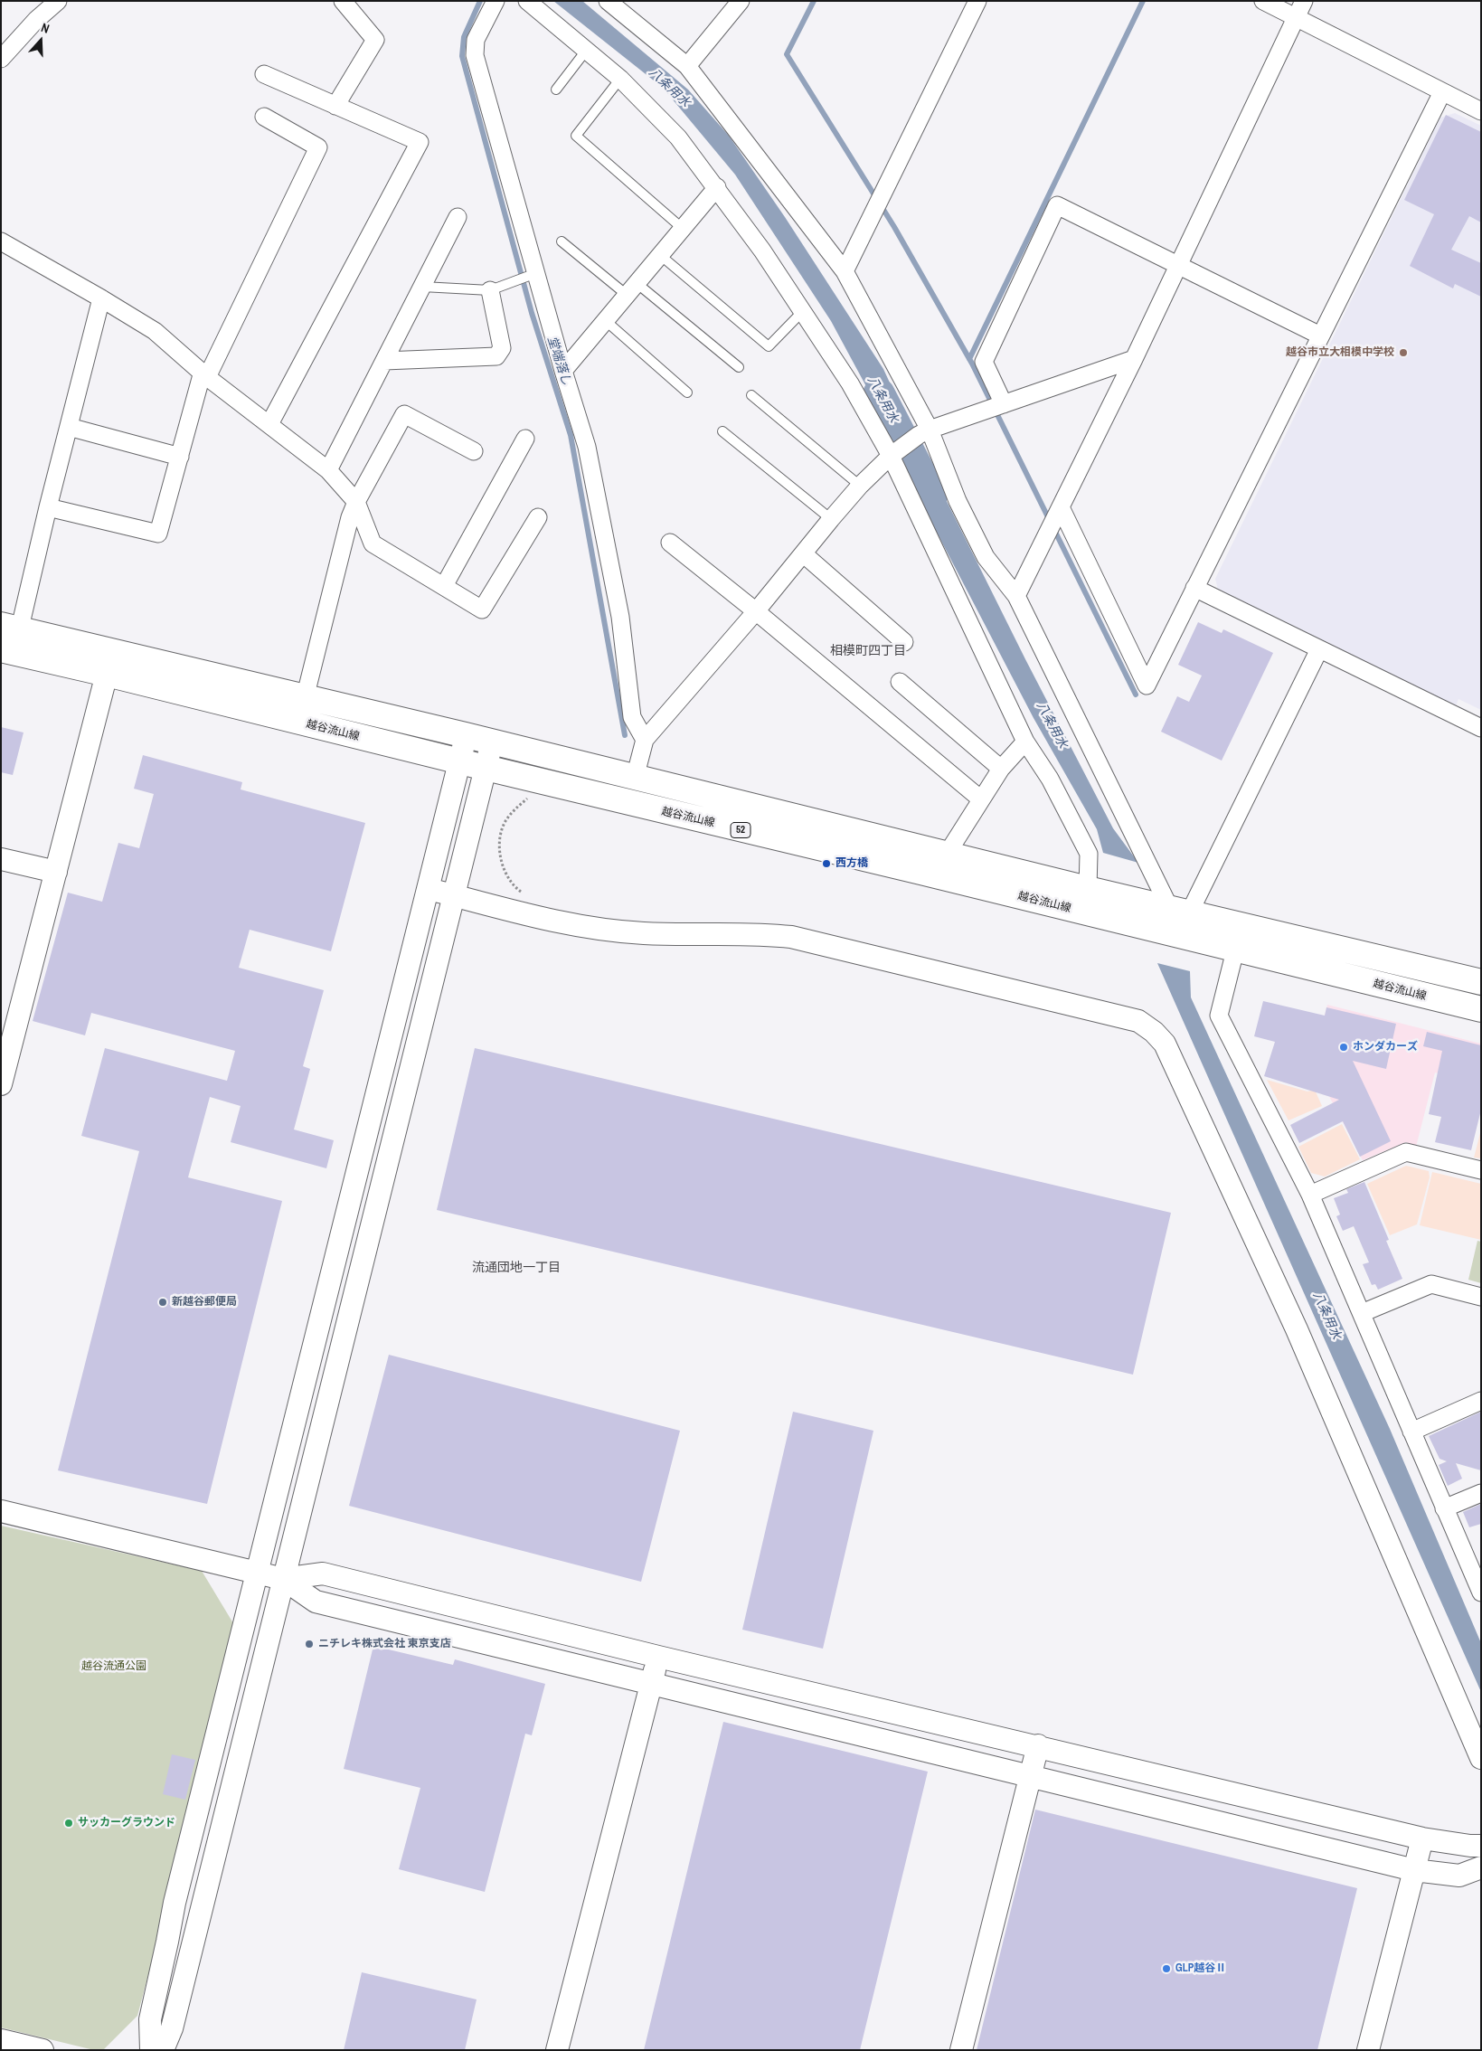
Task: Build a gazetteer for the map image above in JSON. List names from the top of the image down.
{
  "streets": {
    "main road": ["越谷流山線", "52"]
  },
  "crossings": [
    ["越谷流山線", "52"]
  ],
  "districts": ["相模町四丁目", "流通団地一丁目"],
  "water": ["八条用水", "堂端落し"],
  "parks": ["越谷流通公園"],
  "places": [
    "越谷市立大相模中学校",
    "西方橋",
    "ホンダカーズ",
    "新越谷郵便局",
    "ニチレキ株式会社 東京支店",
    "サッカーグラウンド",
    "GLP越谷Ⅱ"
  ],
  "north": "top"
}
